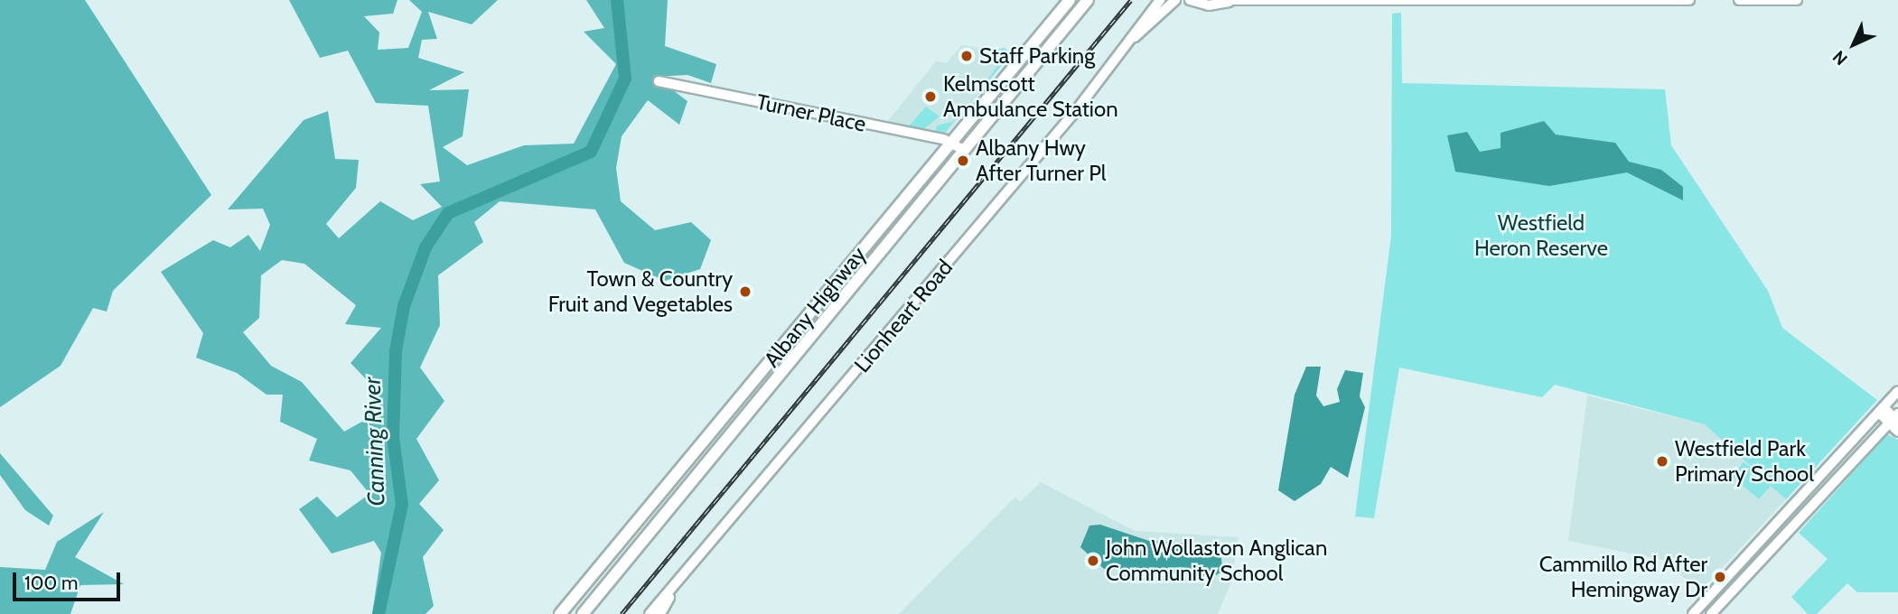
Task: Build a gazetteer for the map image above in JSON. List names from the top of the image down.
{
  "streets": {
    "highway": ["Albany Highway"],
    "main road": ["Lionheart Road"],
    "street": ["Turner Place"]
  },
  "crossings": [
    ["Turner Place", "Albany Highway"]
  ],
  "water": ["Canning River"],
  "parks": ["Westfield Heron Reserve"],
  "places": [
    "Staff Parking",
    "Kelmscott Ambulance Station",
    "Albany Hwy After Turner Pl",
    "Town & Country Fruit and Vegetables",
    "Westfield Park Primary School",
    "John Wollaston Anglican Community School",
    "Cammillo Rd After Hemingway Dr"
  ],
  "scale_bar": "100 m",
  "north": "bottom left"
}
